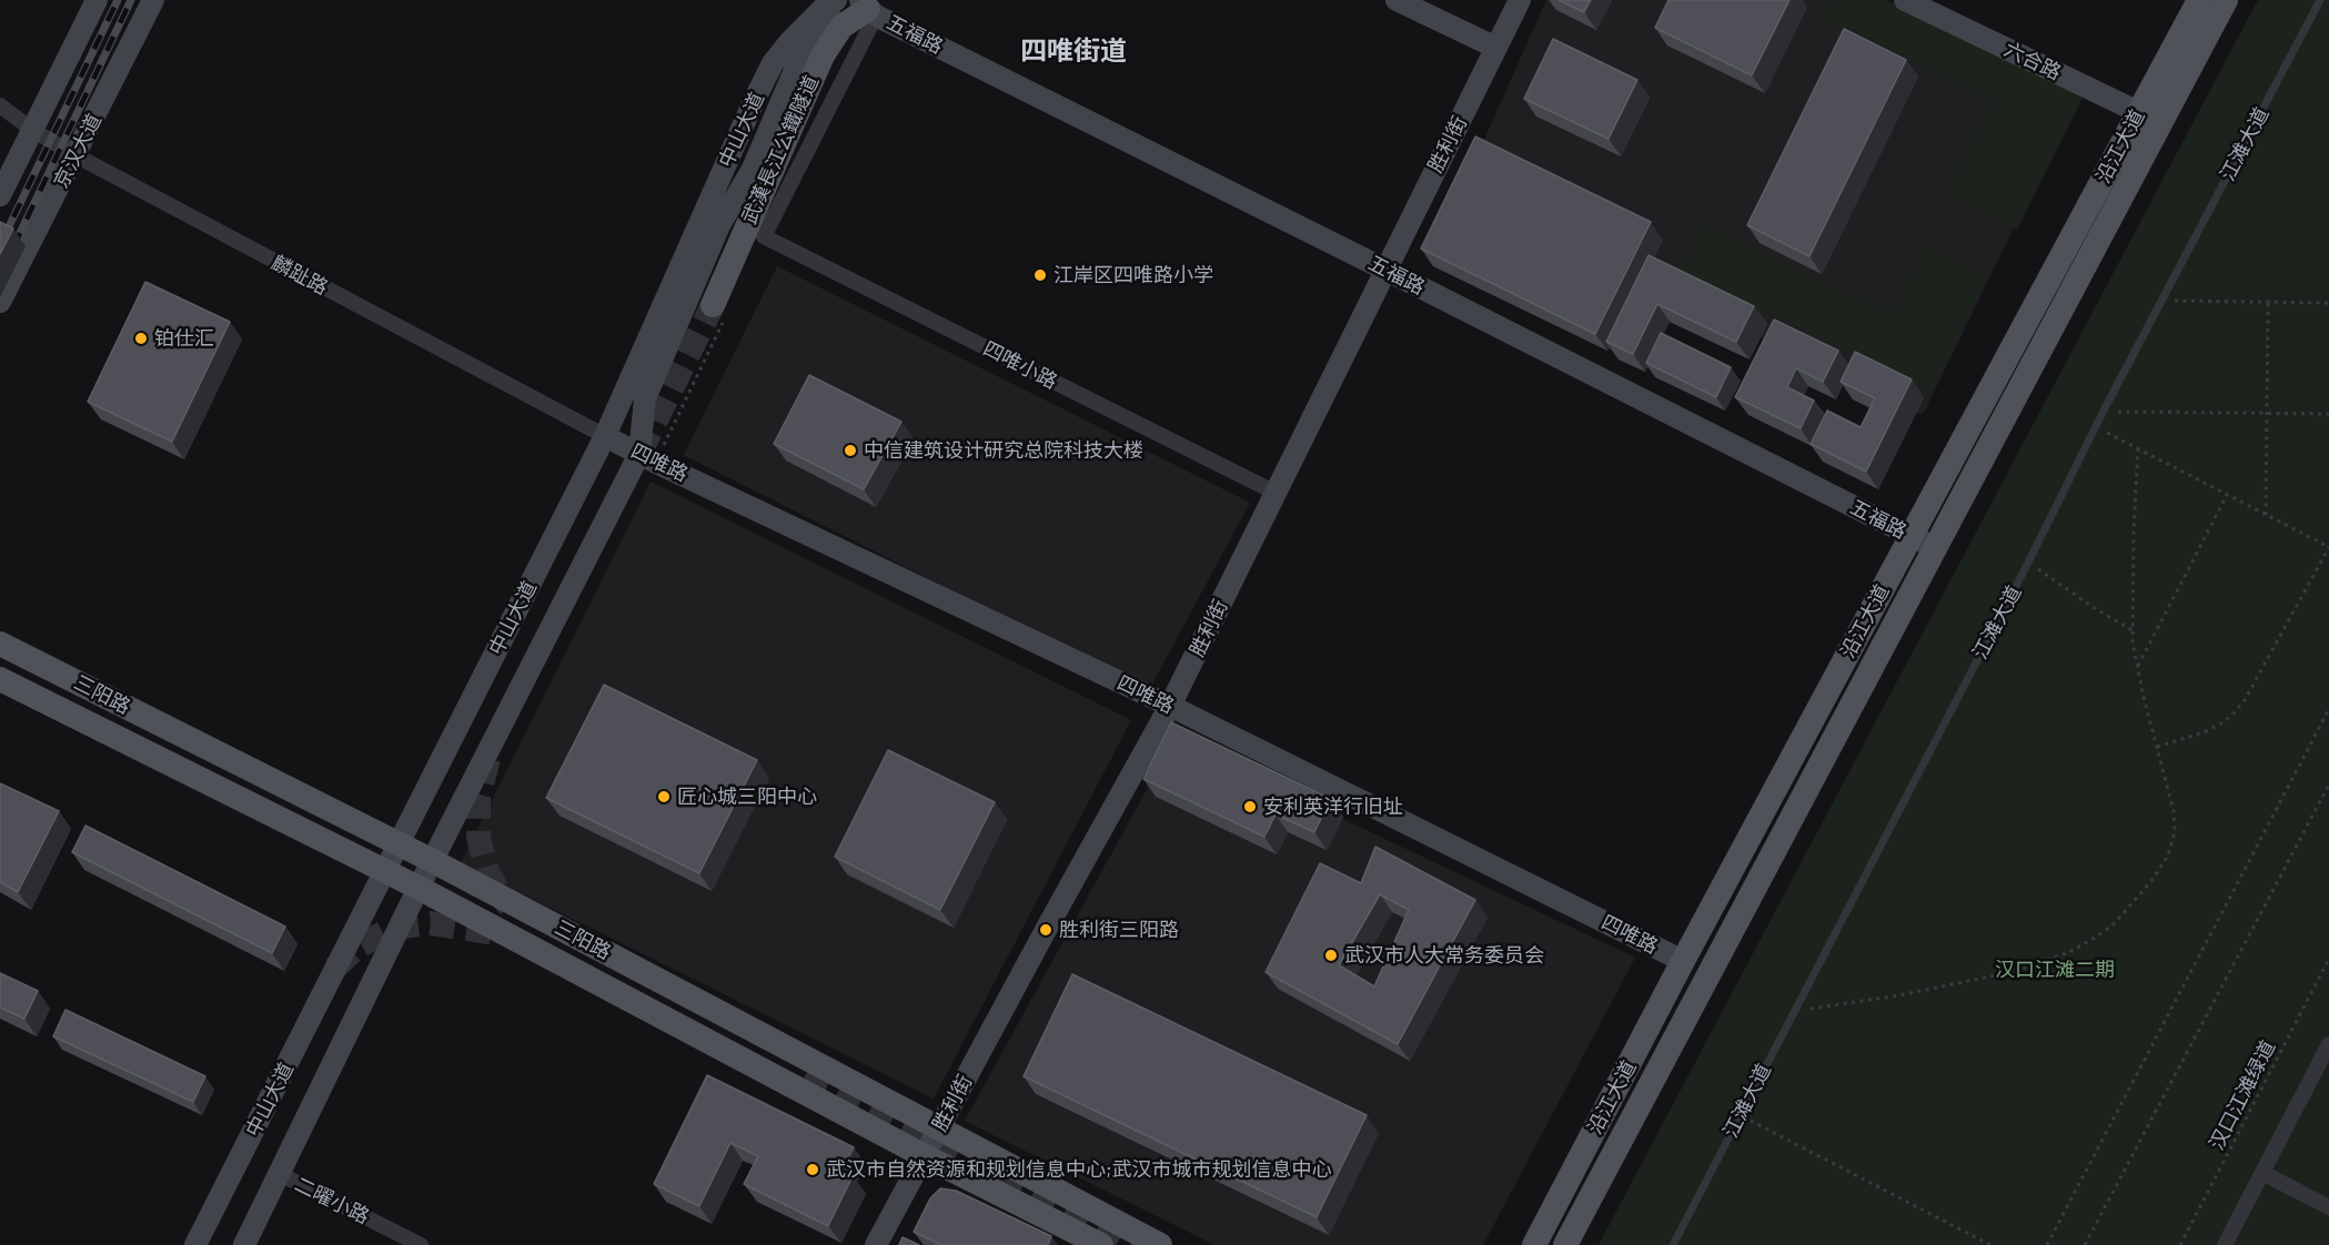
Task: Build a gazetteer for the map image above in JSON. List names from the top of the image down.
{
  "streets": {
    "main road": ["沿江大道", "武漢長江公鐵隧道", "三阳路"],
    "street": [
      "五福路",
      "六合路",
      "中山大道",
      "胜利街",
      "京汉大道",
      "麟趾路",
      "四唯小路",
      "四唯路",
      "二曜小路"
    ],
    "lane": ["江滩大道"],
    "path": ["汉口江滩绿道"]
  },
  "crossings": [
    ["五福路", "中山大道"],
    ["五福路", "胜利街"],
    ["五福路", "沿江大道"],
    ["五福路", "武漢長江公鐵隧道"],
    ["五福路", "四唯小路"],
    ["六合路", "沿江大道"],
    ["中山大道", "武漢長江公鐵隧道"],
    ["中山大道", "麟趾路"],
    ["中山大道", "四唯小路"],
    ["中山大道", "四唯路"],
    ["中山大道", "三阳路"],
    ["中山大道", "二曜小路"],
    ["胜利街", "四唯小路"],
    ["胜利街", "四唯路"],
    ["胜利街", "三阳路"],
    ["沿江大道", "四唯路"],
    ["武漢長江公鐵隧道", "四唯小路"],
    ["京汉大道", "麟趾路"],
    ["麟趾路", "四唯路"]
  ],
  "districts": ["四唯街道"],
  "parks": ["汉口江滩二期"],
  "places": [
    "江岸区四唯路小学",
    "铂仕汇",
    "中信建筑设计研究总院科技大楼",
    "匠心城三阳中心",
    "安利英洋行旧址",
    "胜利街三阳路",
    "武汉市人大常务委员会",
    "武汉市自然资源和规划信息中心;武汉市城市规划信息中心"
  ]
}
